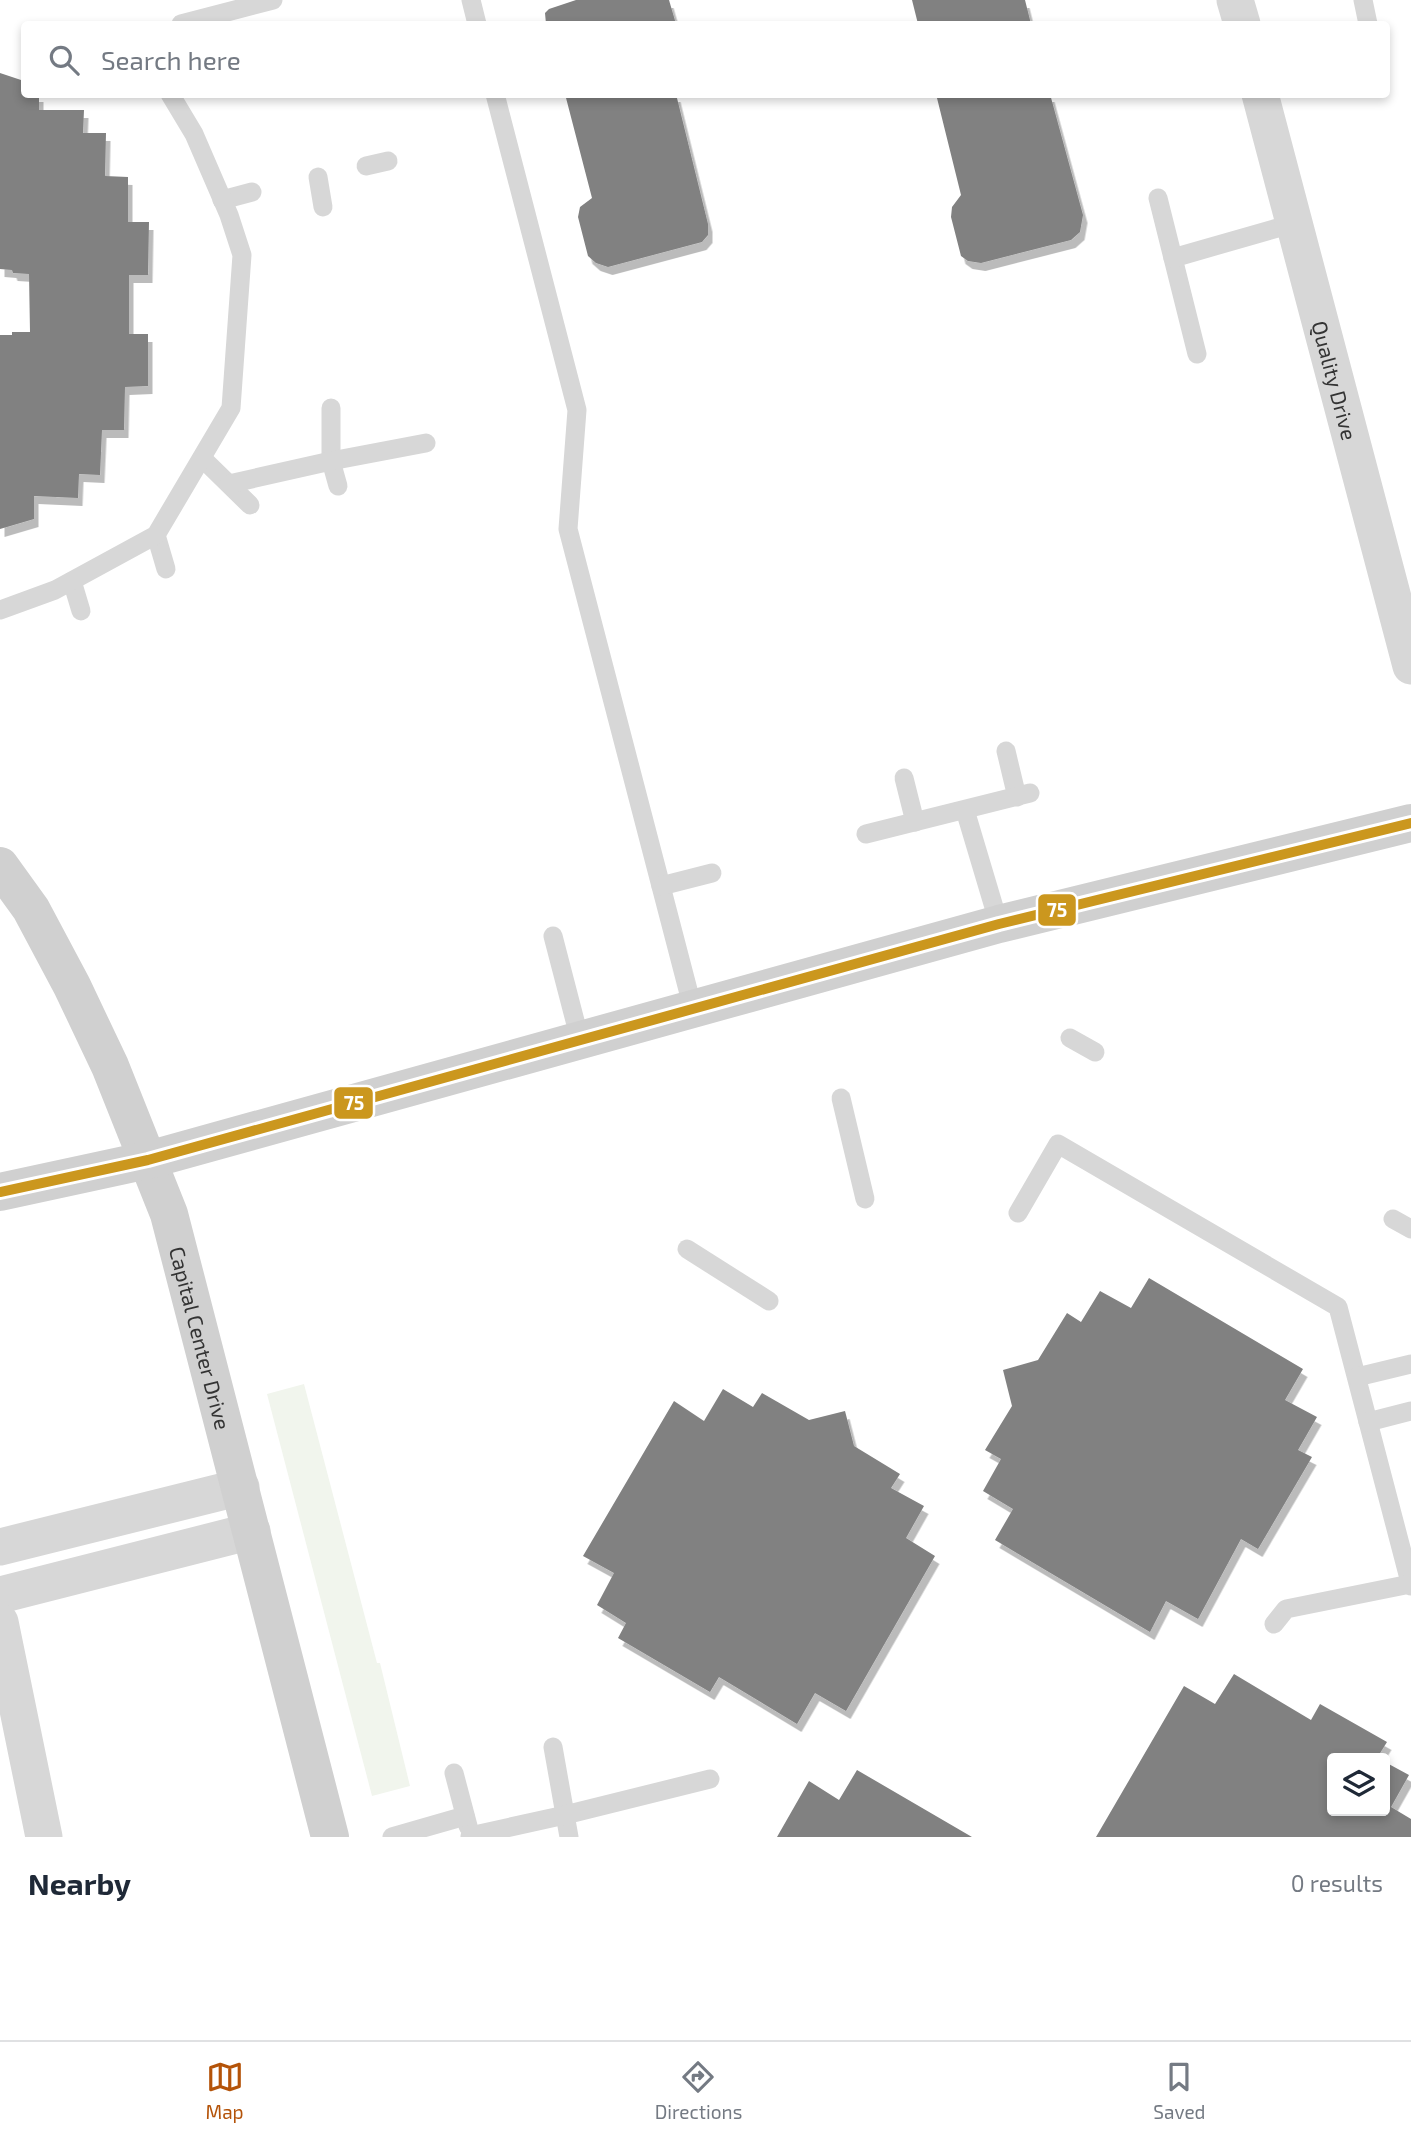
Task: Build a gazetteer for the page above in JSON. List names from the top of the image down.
{
  "streets": {
    "street": ["Quality Drive", "Capital Center Drive"]
  },
  "lines": ["transit line 75"],
  "page": {
    "search": "Search here",
    "heading": ["Nearby", "0 results"],
    "nav": ["Map", "Directions", "Saved"]
  }
}
